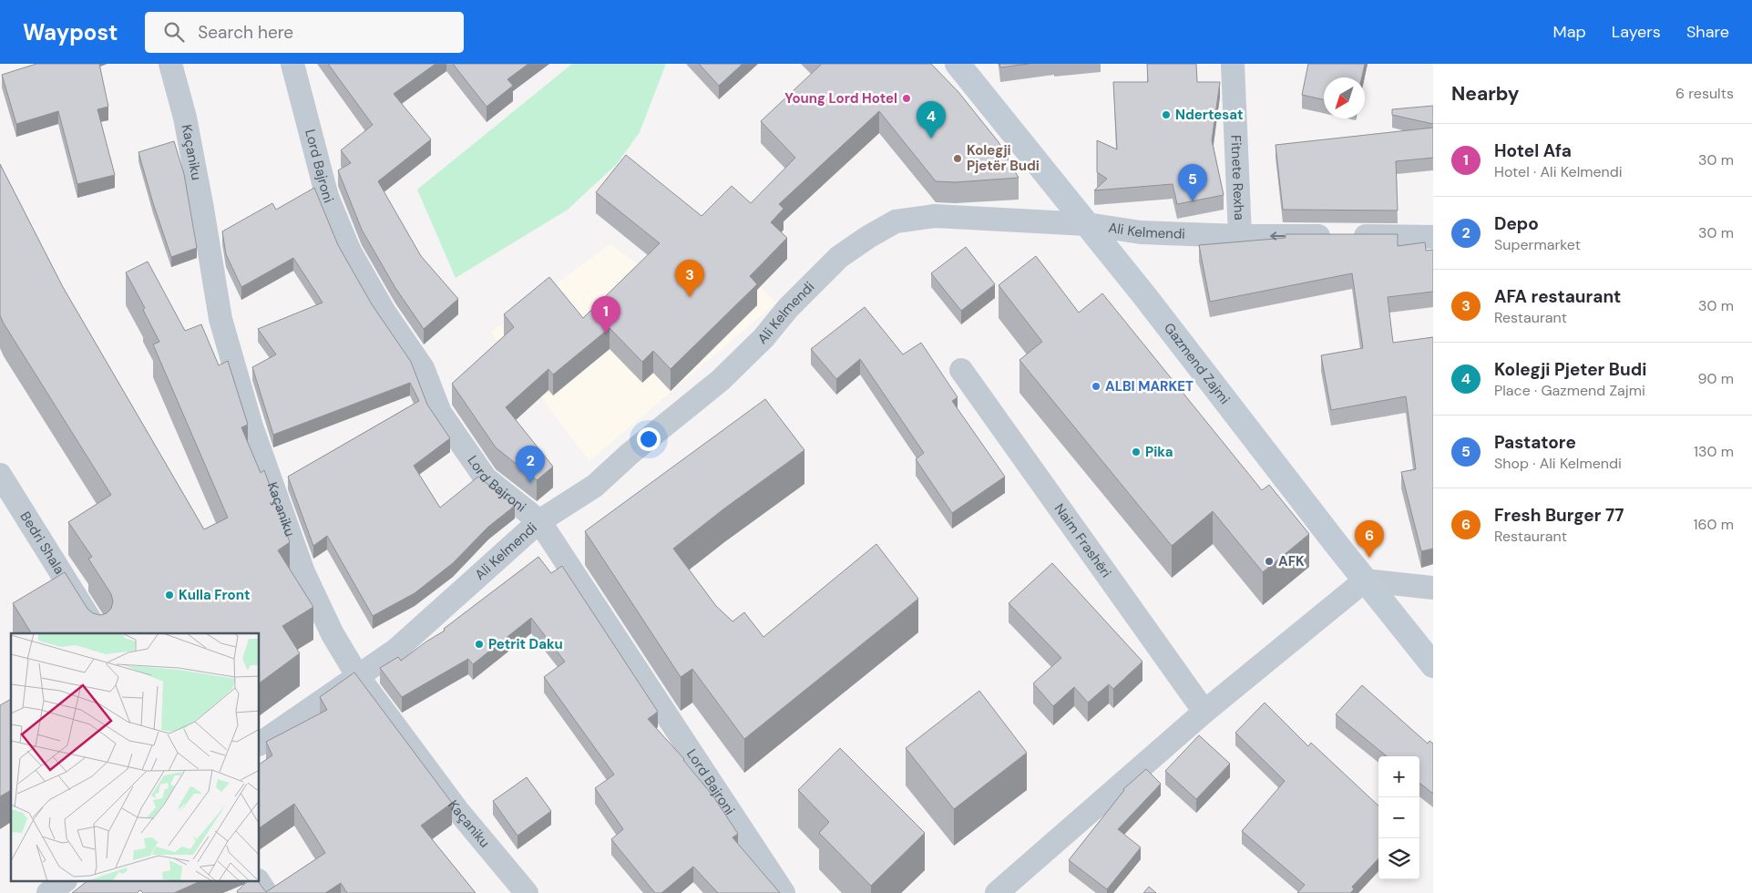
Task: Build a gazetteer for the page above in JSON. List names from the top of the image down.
{
  "streets": {
    "street": [
      "Kaçaniku",
      "Lord Bajroni",
      "Fitnete Rexha",
      "Ali Kelmendi",
      "Gazmend Zajmi",
      "Naim Frashëri",
      "Bedri Shala"
    ]
  },
  "crossings": [
    ["Kaçaniku", "Ali Kelmendi"],
    ["Lord Bajroni", "Ali Kelmendi"],
    ["Fitnete Rexha", "Ali Kelmendi"],
    ["Ali Kelmendi", "Gazmend Zajmi"]
  ],
  "places": [
    "Young Lord Hotel",
    "Ndertesat",
    "Kolegji Pjetër Budi",
    "ALBI MARKET",
    "Pika",
    "AFK",
    "Kulla Front",
    "Petrit Daku"
  ],
  "north": "bottom left",
  "page": {
    "header": "Waypost",
    "search": "Search here",
    "nav": ["Map", "Layers", "Share"],
    "heading": ["Nearby", "6 results"],
    "pins": [
      "4",
      "5",
      "3",
      "1",
      "2",
      "6"
    ],
    "list": [
      {
        "mark": "1",
        "name": "Hotel Afa",
        "note": "Hotel · Ali Kelmendi",
        "value": "30 m"
      },
      {
        "mark": "2",
        "name": "Depo",
        "note": "Supermarket",
        "value": "30 m"
      },
      {
        "mark": "3",
        "name": "AFA restaurant",
        "note": "Restaurant",
        "value": "30 m"
      },
      {
        "mark": "4",
        "name": "Kolegji Pjeter Budi",
        "note": "Place · Gazmend Zajmi",
        "value": "90 m"
      },
      {
        "mark": "5",
        "name": "Pastatore",
        "note": "Shop · Ali Kelmendi",
        "value": "130 m"
      },
      {
        "mark": "6",
        "name": "Fresh Burger 77",
        "note": "Restaurant",
        "value": "160 m"
      }
    ],
    "map_buttons": ["+", "−"]
  }
}
